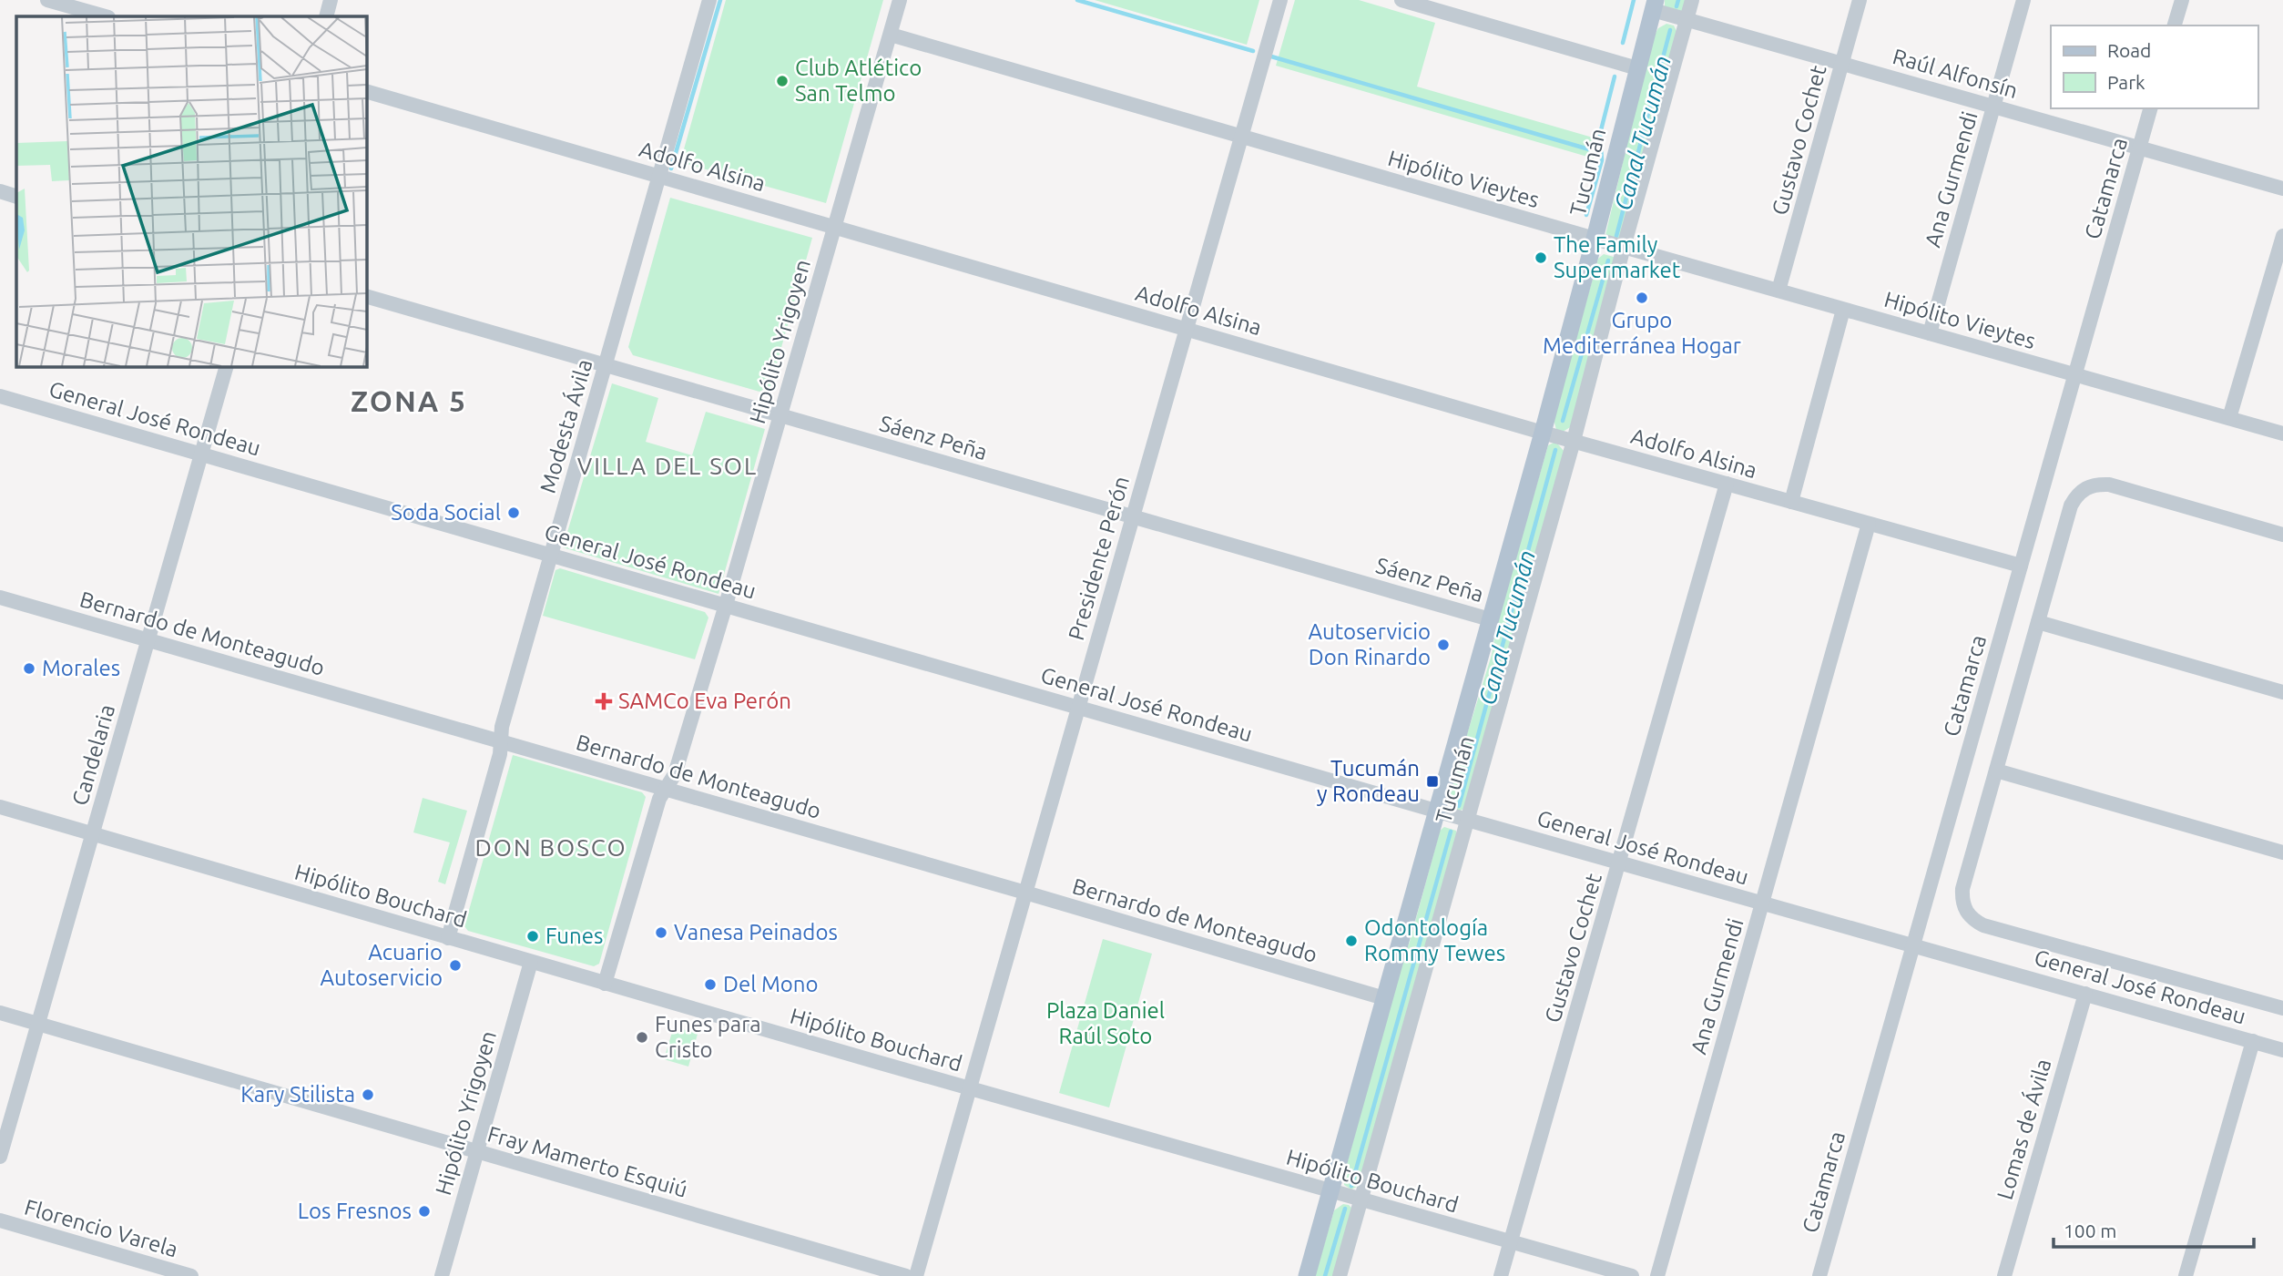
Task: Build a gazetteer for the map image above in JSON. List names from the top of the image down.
{
  "streets": {
    "main road": ["Tucumán"],
    "street": [
      "Raúl Alfonsín",
      "Gustavo Cochet",
      "Adolfo Alsina",
      "Hipólito Vieytes",
      "Ana Gurmendi",
      "Catamarca",
      "Hipólito Yrigoyen",
      "General José Rondeau",
      "Modesta Ávila",
      "Sáenz Peña",
      "Presidente Perón",
      "Bernardo de Monteagudo",
      "Candelaria",
      "Hipólito Bouchard",
      "Lomas de Ávila",
      "Fray Mamerto Esquiú",
      "Florencio Varela"
    ]
  },
  "crossings": [
    ["Raúl Alfonsín", "Gustavo Cochet"],
    ["Raúl Alfonsín", "Tucumán"],
    ["Raúl Alfonsín", "Ana Gurmendi"],
    ["Raúl Alfonsín", "Catamarca"],
    ["Gustavo Cochet", "Adolfo Alsina"],
    ["Gustavo Cochet", "Hipólito Vieytes"],
    ["Gustavo Cochet", "General José Rondeau"],
    ["Gustavo Cochet", "Hipólito Bouchard"],
    ["Adolfo Alsina", "Tucumán"],
    ["Adolfo Alsina", "Ana Gurmendi"],
    ["Adolfo Alsina", "Catamarca"],
    ["Adolfo Alsina", "Hipólito Yrigoyen"],
    ["Adolfo Alsina", "Modesta Ávila"],
    ["Adolfo Alsina", "Presidente Perón"],
    ["Tucumán", "Hipólito Vieytes"],
    ["Tucumán", "General José Rondeau"],
    ["Tucumán", "Sáenz Peña"],
    ["Tucumán", "Bernardo de Monteagudo"],
    ["Tucumán", "Hipólito Bouchard"],
    ["Hipólito Vieytes", "Ana Gurmendi"],
    ["Hipólito Vieytes", "Catamarca"],
    ["Hipólito Vieytes", "Hipólito Yrigoyen"],
    ["Hipólito Vieytes", "Presidente Perón"],
    ["Ana Gurmendi", "General José Rondeau"],
    ["Catamarca", "General José Rondeau"],
    ["Hipólito Yrigoyen", "General José Rondeau"],
    ["Hipólito Yrigoyen", "Sáenz Peña"],
    ["Hipólito Yrigoyen", "Bernardo de Monteagudo"],
    ["Hipólito Yrigoyen", "Hipólito Bouchard"],
    ["Hipólito Yrigoyen", "Fray Mamerto Esquiú"],
    ["General José Rondeau", "Modesta Ávila"],
    ["General José Rondeau", "Presidente Perón"],
    ["General José Rondeau", "Candelaria"],
    ["General José Rondeau", "Lomas de Ávila"],
    ["Modesta Ávila", "Sáenz Peña"],
    ["Modesta Ávila", "Bernardo de Monteagudo"],
    ["Modesta Ávila", "Hipólito Bouchard"],
    ["Sáenz Peña", "Presidente Perón"],
    ["Presidente Perón", "Bernardo de Monteagudo"],
    ["Presidente Perón", "Hipólito Bouchard"],
    ["Bernardo de Monteagudo", "Candelaria"],
    ["Candelaria", "Hipólito Bouchard"],
    ["Candelaria", "Fray Mamerto Esquiú"]
  ],
  "districts": ["ZONA 5", "VILLA DEL SOL", "DON BOSCO"],
  "water": ["Canal Tucumán"],
  "parks": ["Plaza Daniel Raúl Soto"],
  "places": {
    "other": [
      "Club Atlético San Telmo",
      "The Family Supermarket",
      "Grupo Mediterránea Hogar",
      "Soda Social",
      "Autoservicio Don Rinardo",
      "Morales",
      "Vanesa Peinados",
      "Funes",
      "Odontología Rommy Tewes",
      "Acuario Autoservicio",
      "Del Mono",
      "Funes para Cristo",
      "Kary Stilista",
      "Los Fresnos"
    ],
    "health": ["SAMCo Eva Perón"],
    "transit": ["Tucumán y Rondeau"]
  },
  "legend": ["Road", "Park"],
  "scale_bar": "100 m"
}
